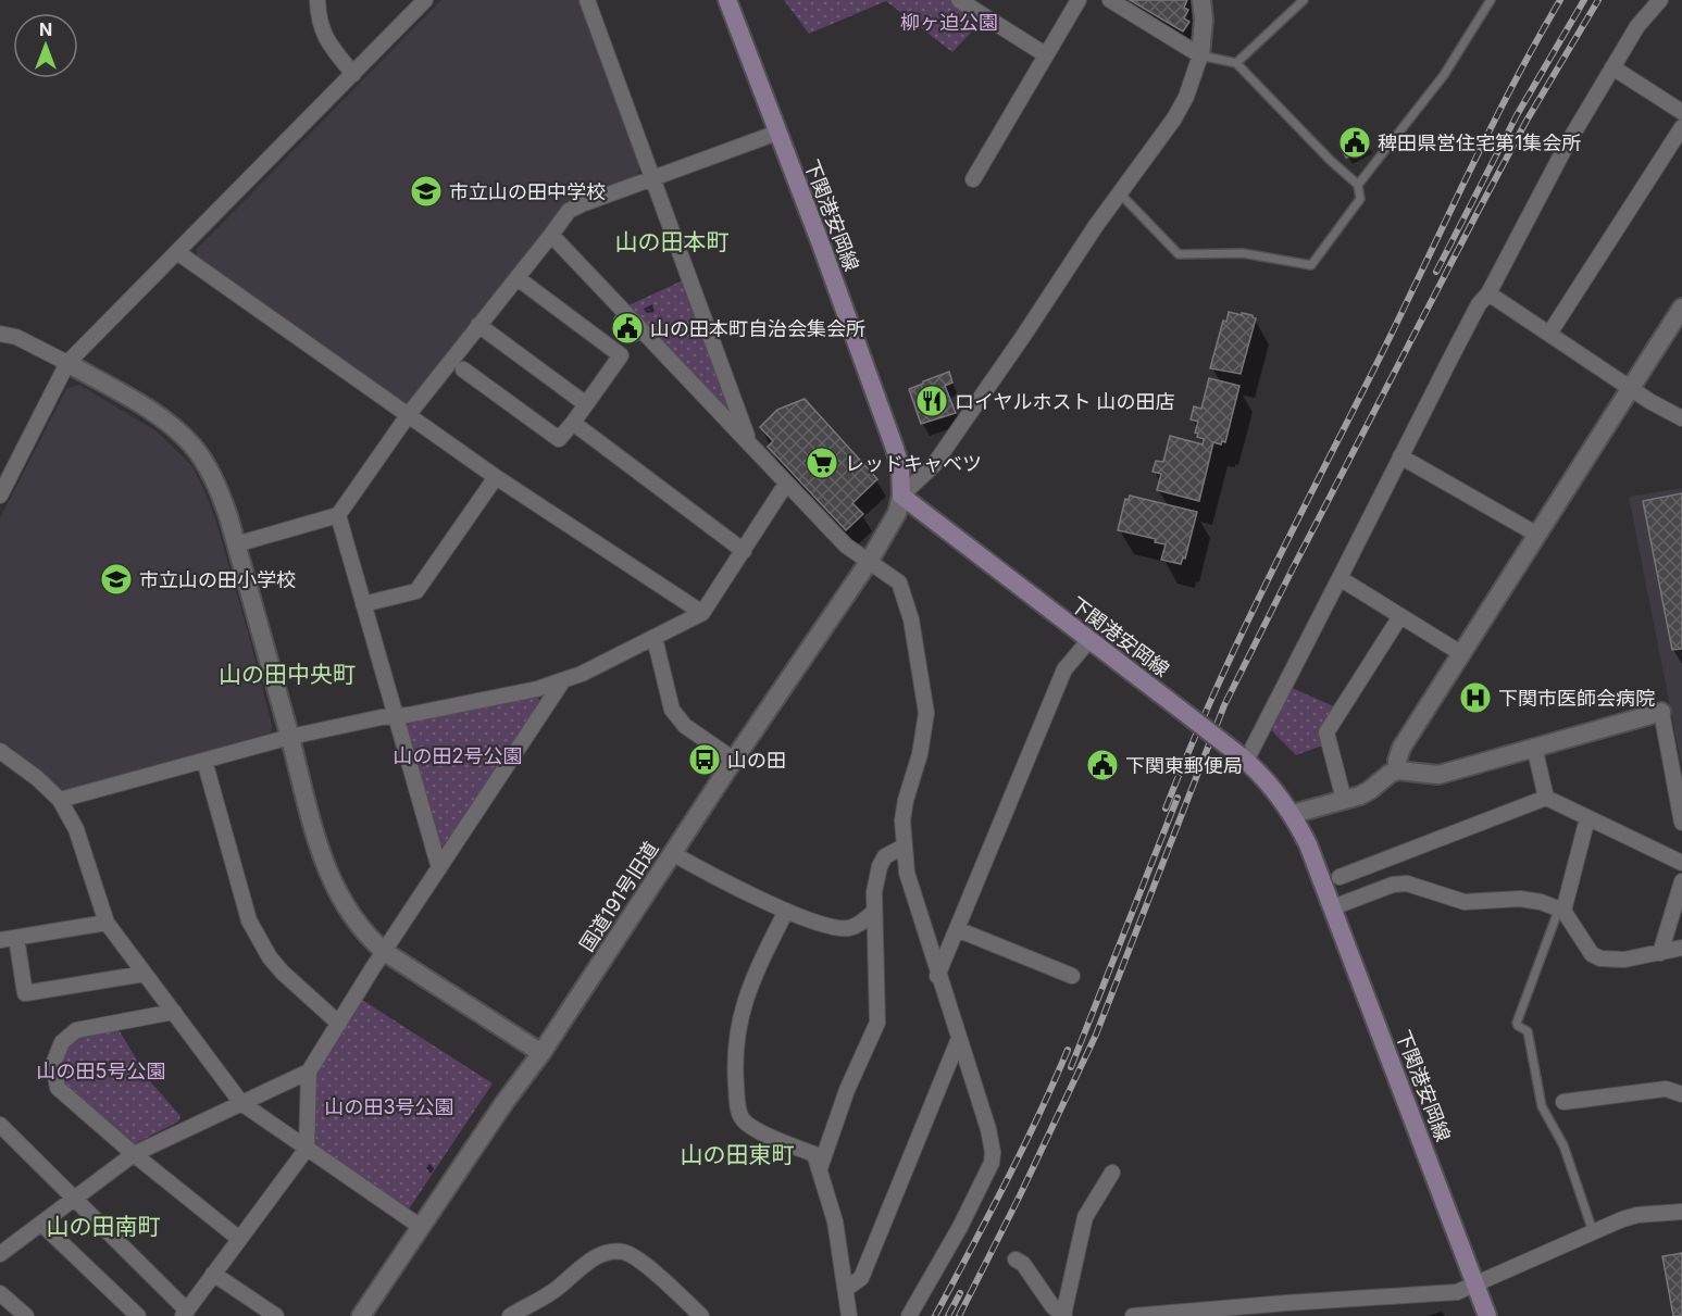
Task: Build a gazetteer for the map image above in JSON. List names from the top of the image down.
{
  "streets": {
    "main road": ["下関港安岡線"],
    "street": ["国道191号旧道"]
  },
  "crossings": [
    ["下関港安岡線", "国道191号旧道"]
  ],
  "districts": [
    "山の田本町",
    "山の田中央町",
    "山の田東町",
    "山の田南町"
  ],
  "parks": [
    "柳ヶ迫公園",
    "山の田2号公園",
    "山の田5号公園",
    "山の田3号公園"
  ],
  "places": {
    "public building": ["稗田県営住宅第1集会所", "山の田本町自治会集会所", "下関東郵便局"],
    "school or university": ["市立山の田中学校", "市立山の田小学校"],
    "restaurant": ["ロイヤルホスト 山の田店"],
    "supermarket": ["レッドキャベツ"],
    "hospital": ["下関市医師会病院"],
    "bus stop": ["山の田"]
  },
  "north": "top"
}
